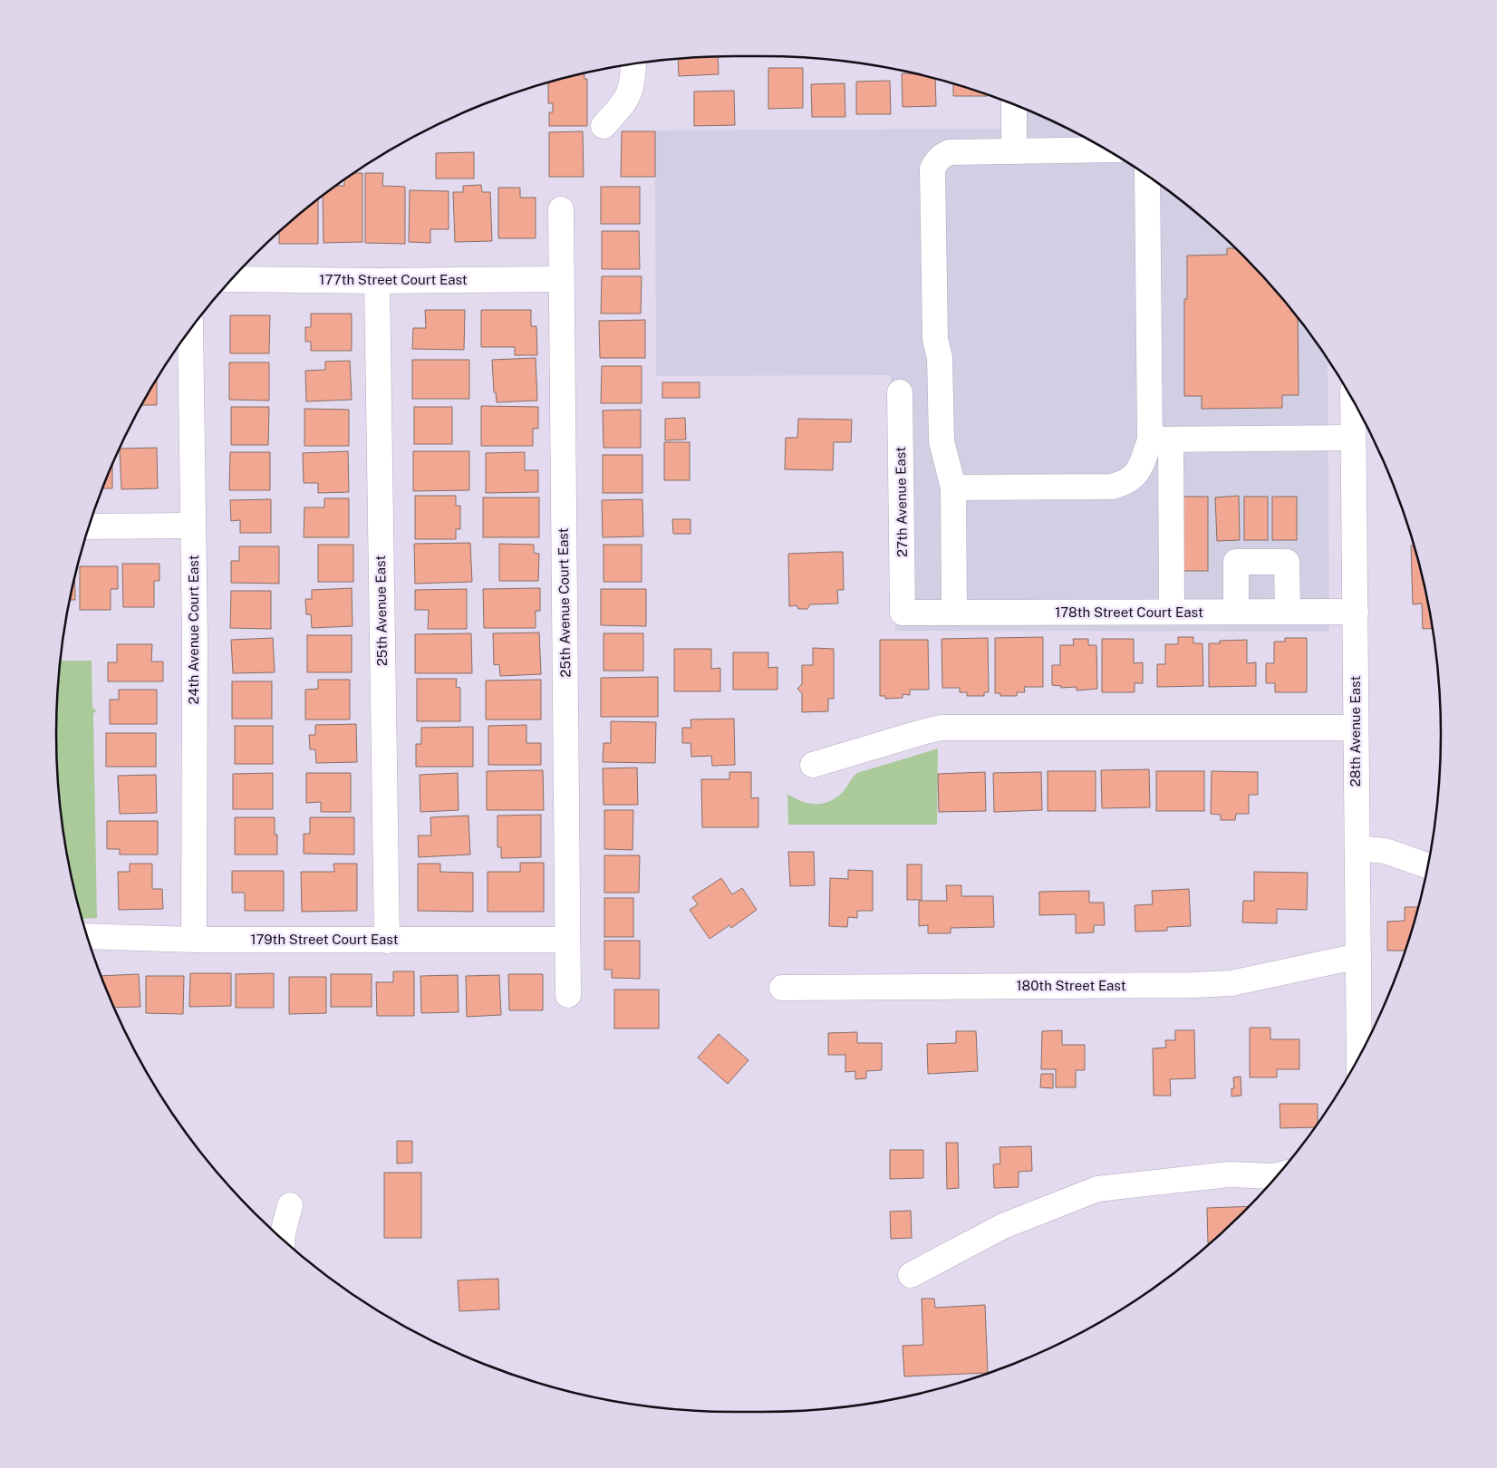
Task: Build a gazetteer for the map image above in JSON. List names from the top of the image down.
{
  "streets": {
    "street": [
      "177th Street Court East",
      "27th Avenue East",
      "25th Avenue Court East",
      "25th Avenue East",
      "178th Street Court East",
      "24th Avenue Court East",
      "28th Avenue East",
      "179th Street Court East",
      "180th Street East"
    ]
  },
  "crossings": [
    ["177th Street Court East", "25th Avenue Court East"],
    ["177th Street Court East", "25th Avenue East"],
    ["27th Avenue East", "178th Street Court East"],
    ["25th Avenue Court East", "179th Street Court East"],
    ["25th Avenue East", "179th Street Court East"],
    ["178th Street Court East", "28th Avenue East"],
    ["24th Avenue Court East", "179th Street Court East"],
    ["28th Avenue East", "180th Street East"]
  ]
}
